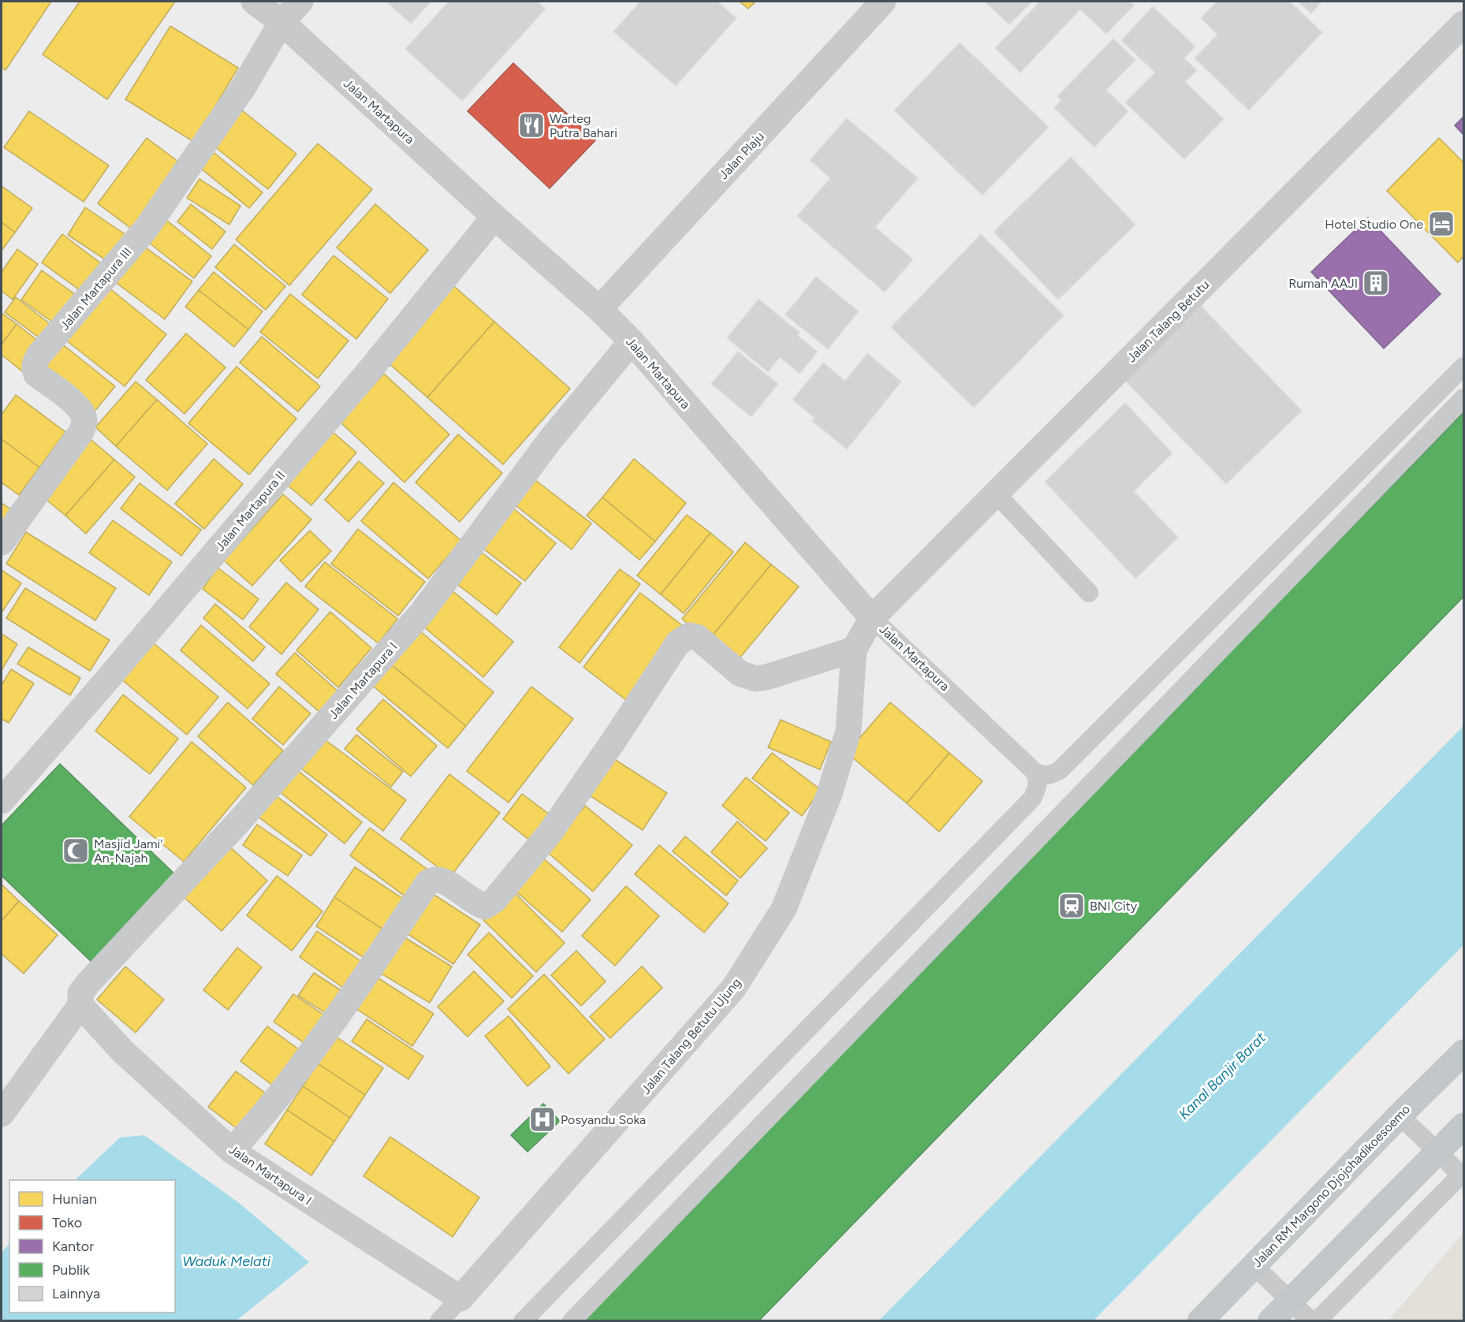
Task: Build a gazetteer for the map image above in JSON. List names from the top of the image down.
{
  "streets": {
    "main road": ["Jalan RM Margono Djojohadikoesoemo"],
    "street": [
      "Jalan Martapura",
      "Jalan Plaju",
      "Jalan Martapura III",
      "Jalan Talang Betutu",
      "Jalan Martapura II",
      "Jalan Martapura I",
      "Jalan Talang Betutu Ujung"
    ]
  },
  "crossings": [
    ["Jalan Martapura", "Jalan Plaju"],
    ["Jalan Martapura", "Jalan Martapura III"],
    ["Jalan Martapura", "Jalan Talang Betutu"],
    ["Jalan Martapura", "Jalan Martapura II"],
    ["Jalan Martapura", "Jalan Martapura I"],
    ["Jalan Martapura", "Jalan Talang Betutu Ujung"],
    ["Jalan Talang Betutu", "Jalan Talang Betutu Ujung"],
    ["Jalan Martapura I", "Jalan Talang Betutu Ujung"]
  ],
  "water": ["Kanal Banjir Barat", "Waduk Melati"],
  "places": {
    "restaurant": ["Warteg Putra Bahari"],
    "hotel": ["Hotel Studio One"],
    "building": ["Rumah AAJI"],
    "mosque": ["Masjid Jami' An-Najah"],
    "station": ["BNI City"],
    "hospital": ["Posyandu Soka"]
  },
  "legend": [
    "Hunian",
    "Toko",
    "Kantor",
    "Publik",
    "Lainnya"
  ]
}
